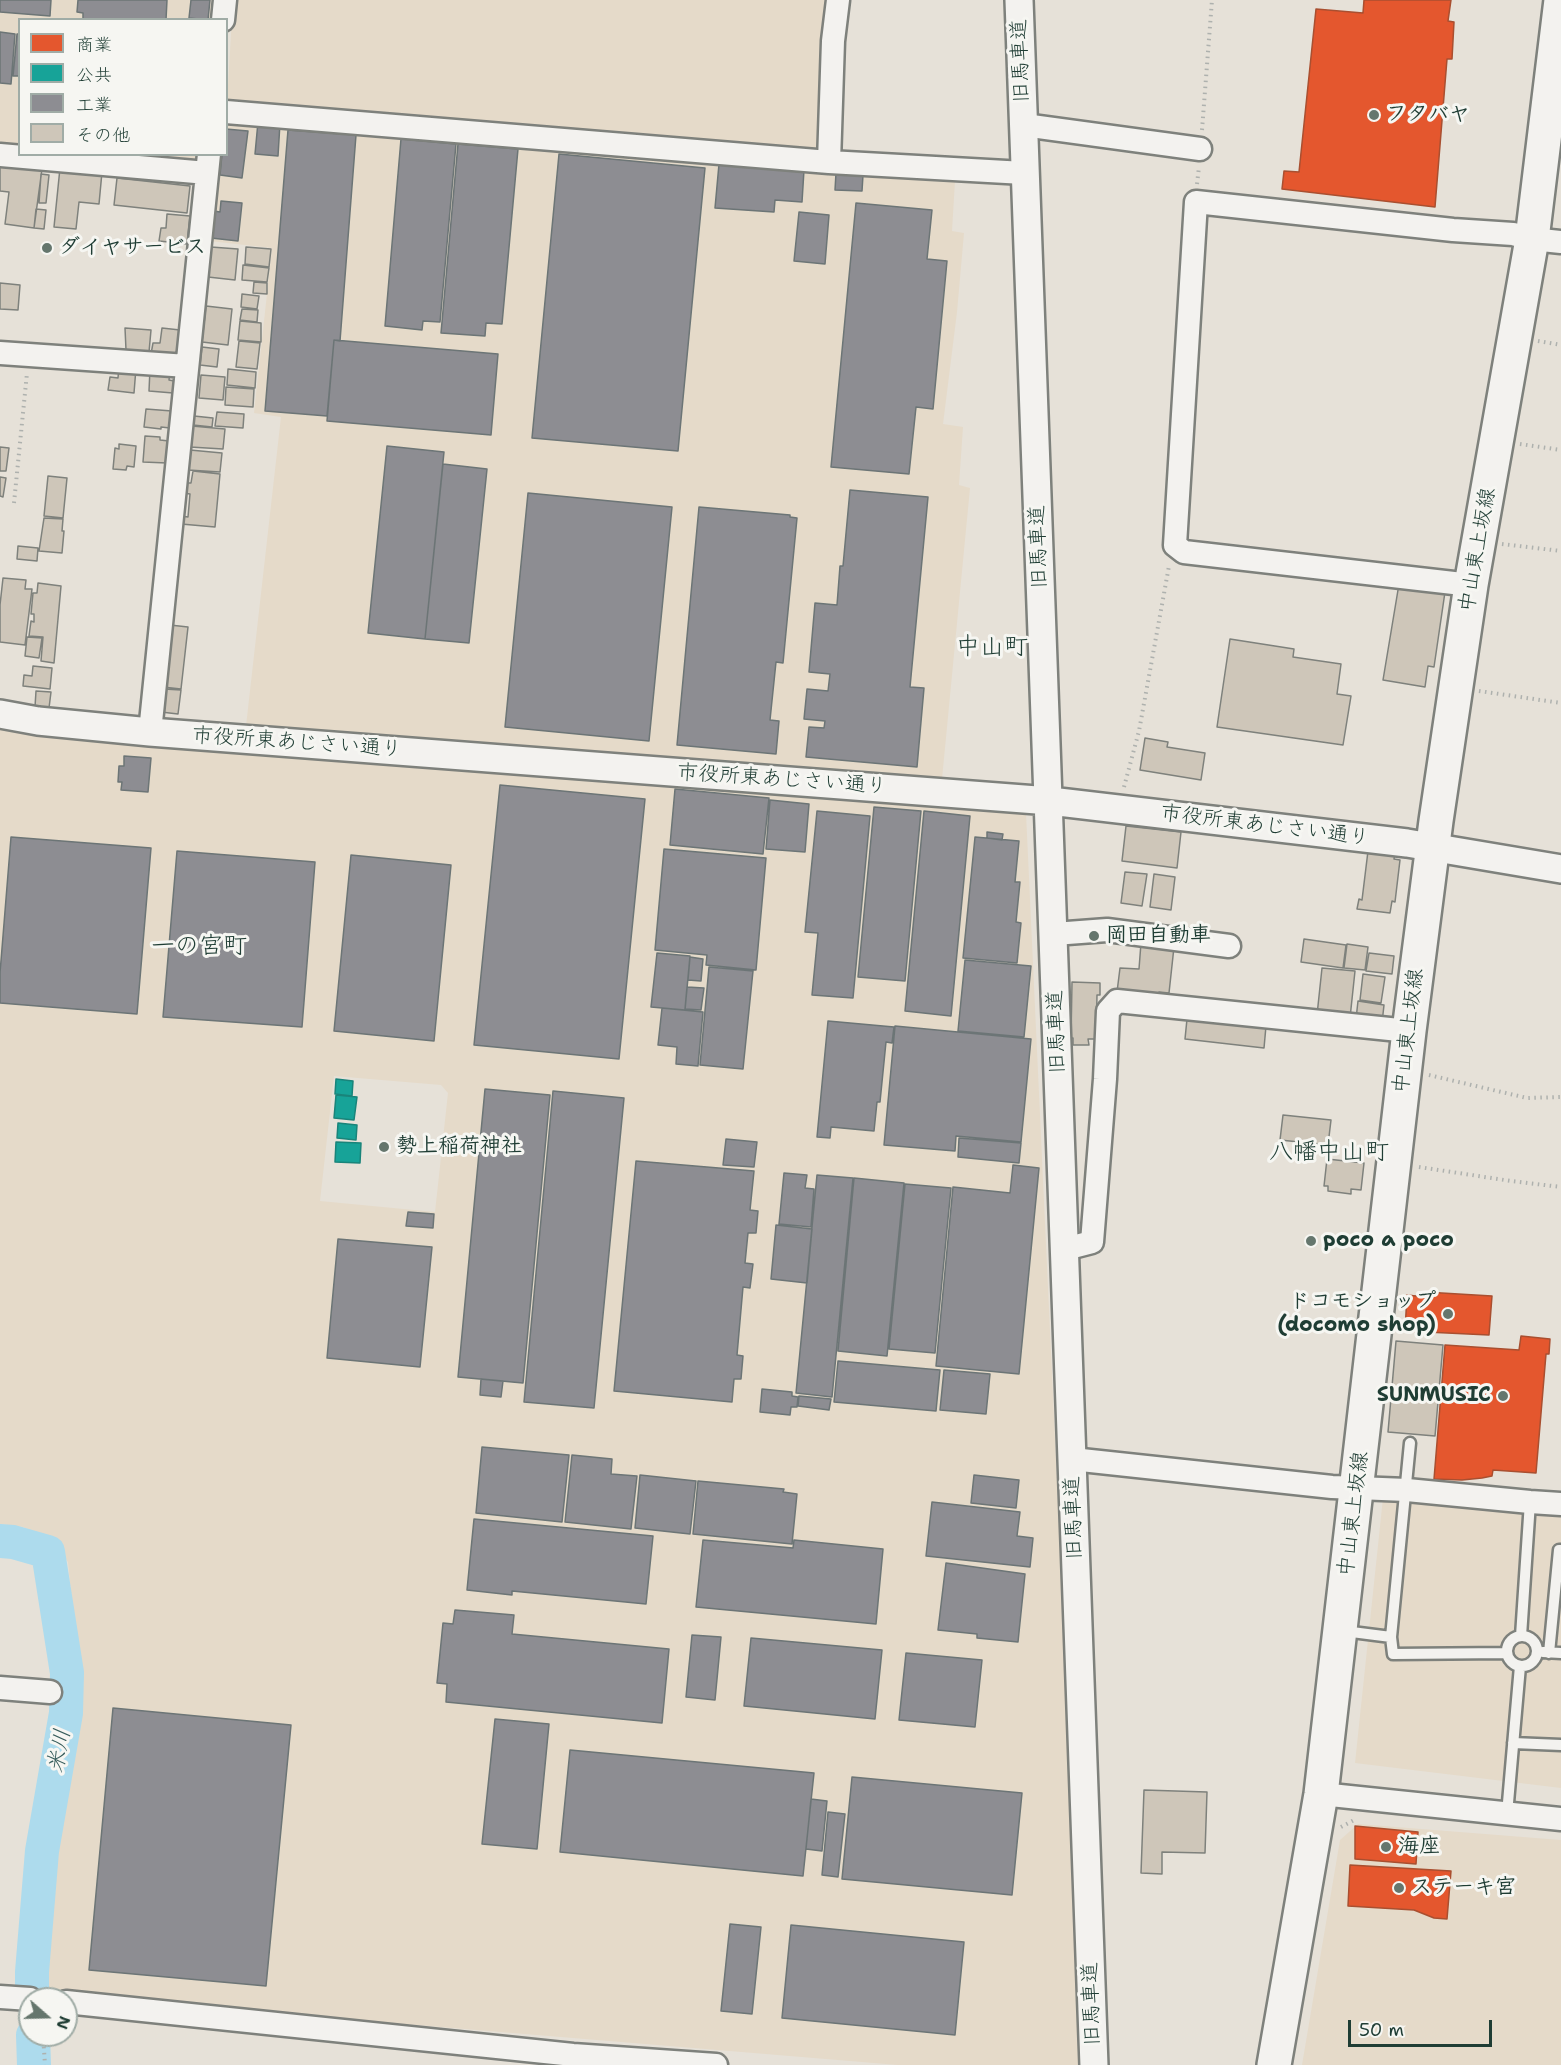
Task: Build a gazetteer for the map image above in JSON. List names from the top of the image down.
{
  "streets": {
    "main road": ["中山東上坂線"],
    "street": ["旧馬車道", "市役所東あじさい通り"]
  },
  "crossings": [
    ["旧馬車道", "市役所東あじさい通り"],
    ["中山東上坂線", "市役所東あじさい通り"]
  ],
  "districts": ["中山町", "一の宮町", "八幡中山町"],
  "water": ["米川"],
  "places": [
    "フタバヤ",
    "ダイヤサービス",
    "岡田自動車",
    "勢上稲荷神社",
    "poco a poco",
    "ドコモショップ (docomo shop)",
    "SUNMUSIC",
    "海座",
    "ステーキ宮"
  ],
  "legend": [
    "商業",
    "公共",
    "工業",
    "その他"
  ],
  "scale_bar": "50 m",
  "north": "right"
}
